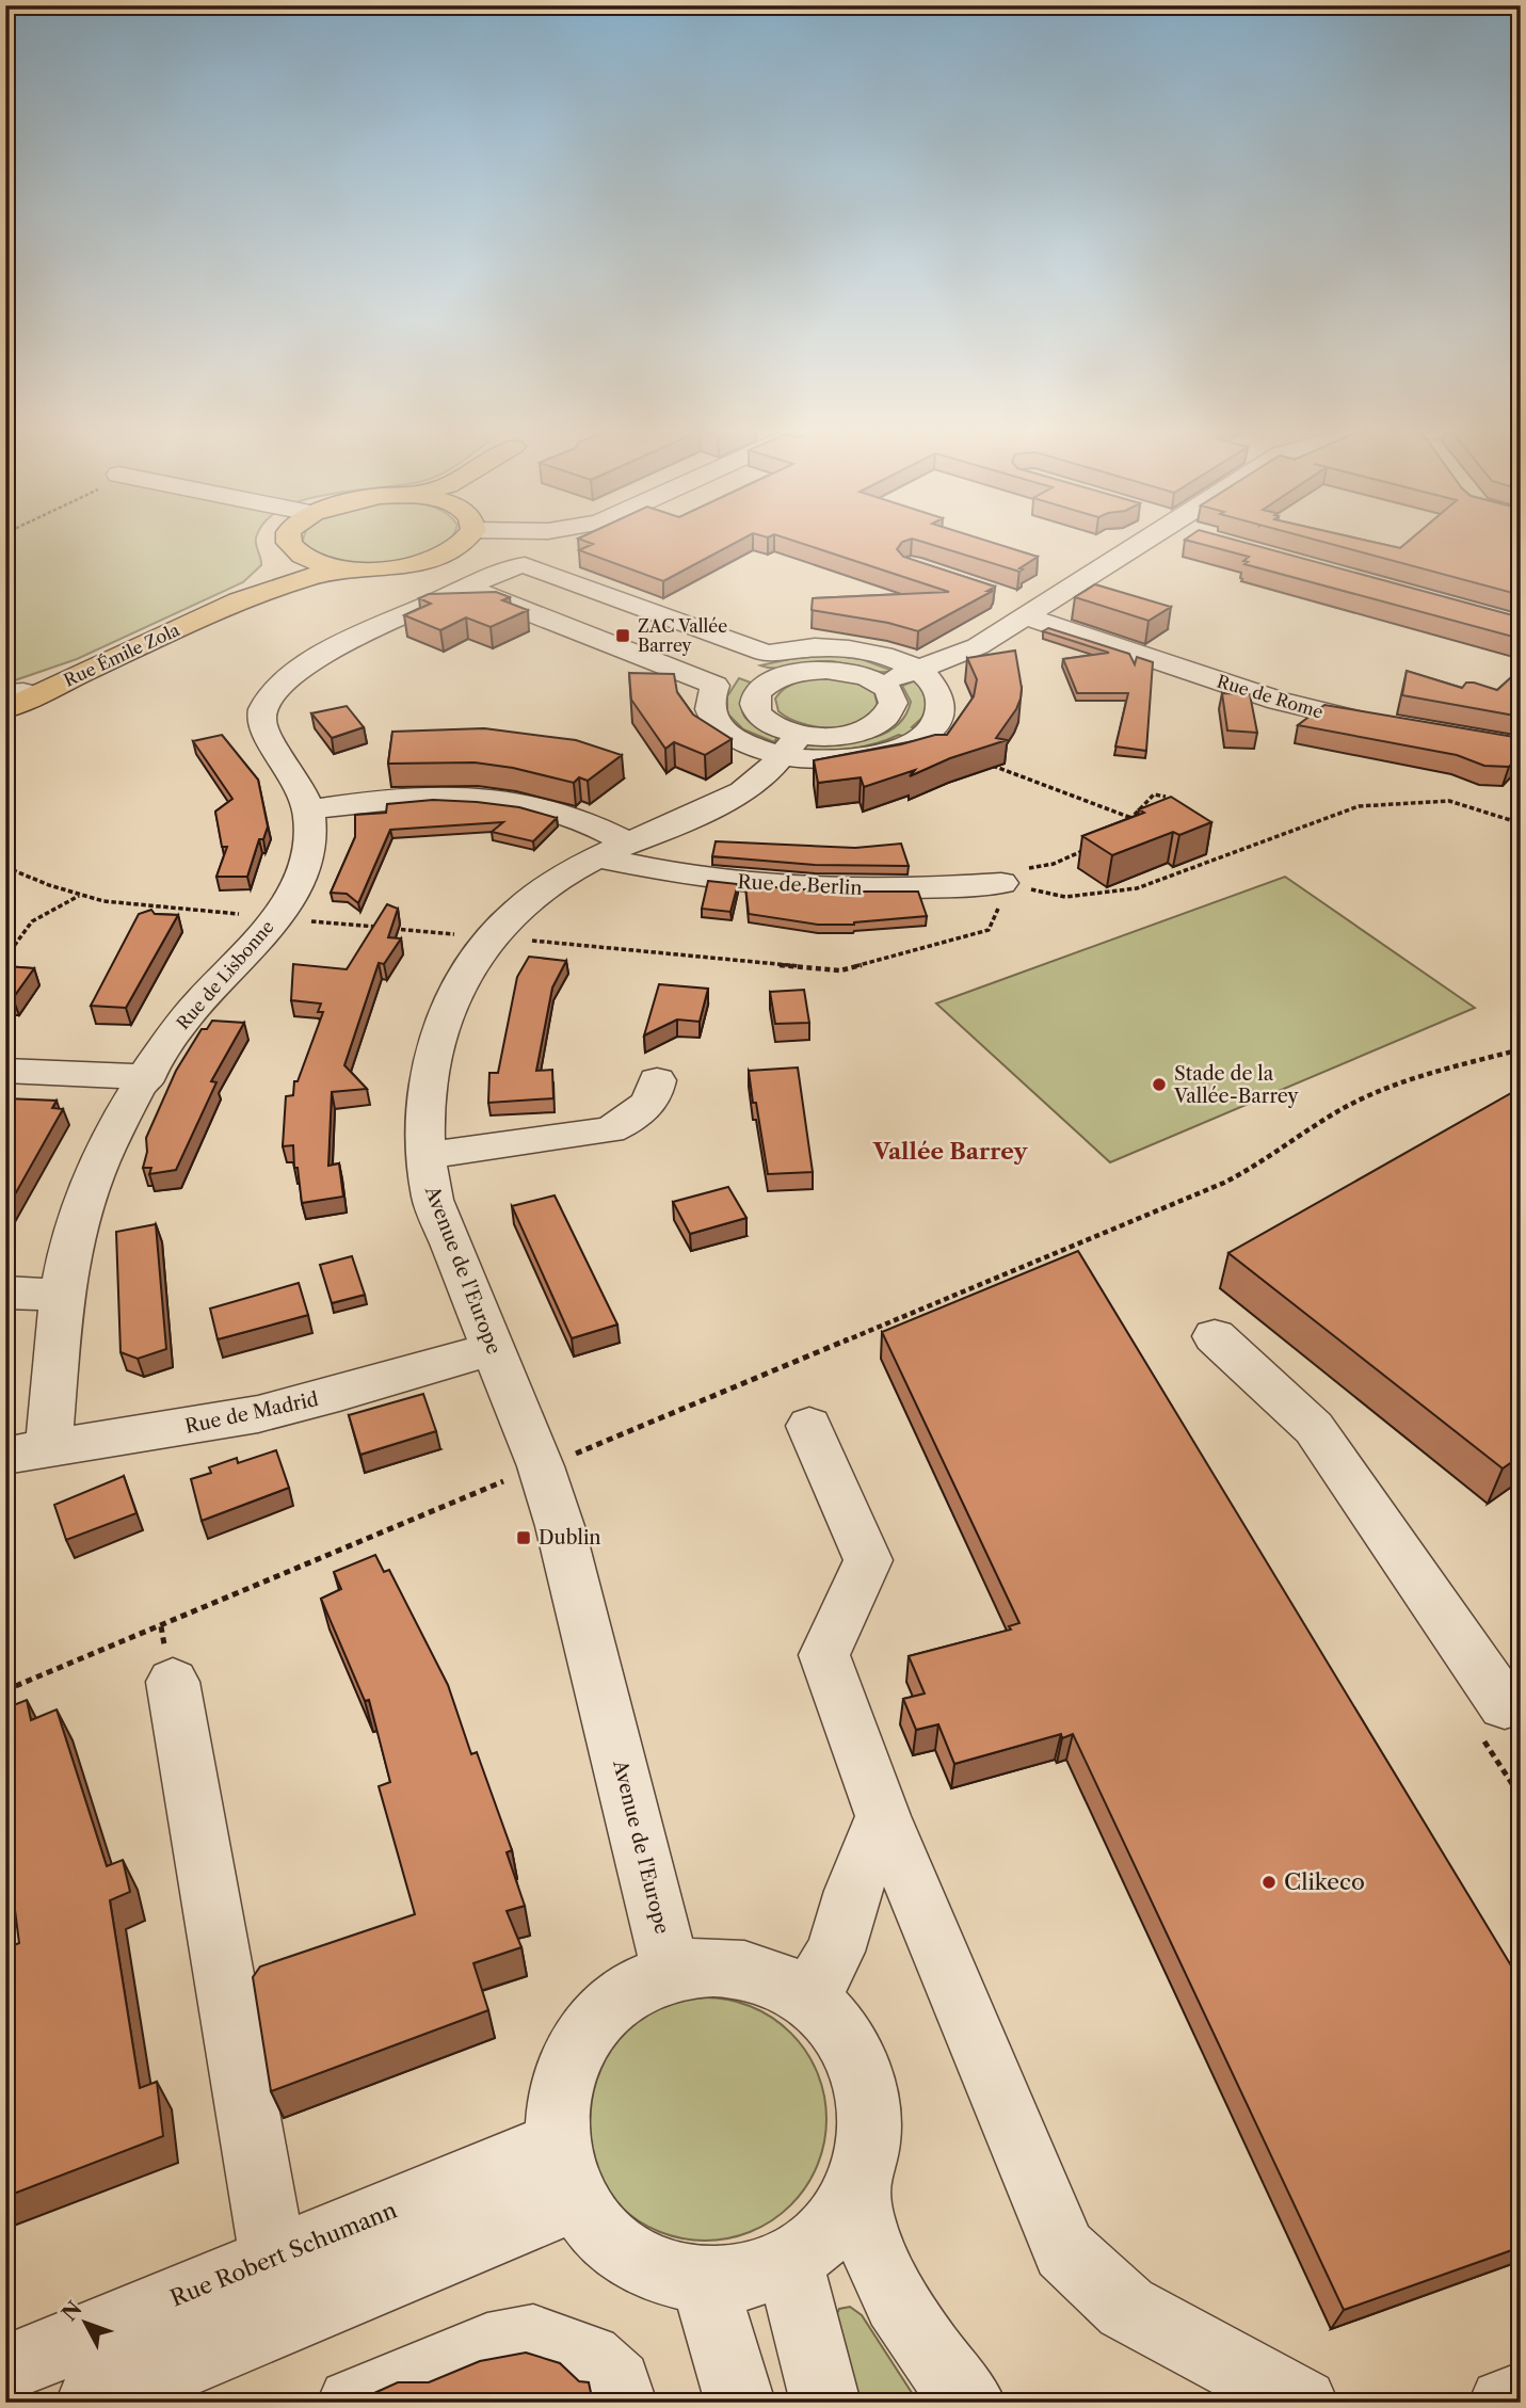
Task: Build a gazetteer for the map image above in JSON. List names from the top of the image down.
{
  "streets": {
    "main road": ["Rue Émile Zola"],
    "street": [
      "Rue de Rome",
      "Rue de Berlin",
      "Rue de Lisbonne",
      "Avenue de l'Europe",
      "Rue de Madrid",
      "Rue Robert Schumann"
    ]
  },
  "crossings": [
    ["Rue de Berlin", "Rue de Lisbonne"],
    ["Rue de Berlin", "Avenue de l'Europe"],
    ["Rue de Lisbonne", "Rue de Madrid"],
    ["Avenue de l'Europe", "Rue de Madrid"]
  ],
  "districts": ["Vallée Barrey"],
  "places": {
    "transit": ["ZAC Vallée Barrey", "Dublin"],
    "other": ["Stade de la Vallée-Barrey", "Clikeco"]
  },
  "north": "top left"
}
